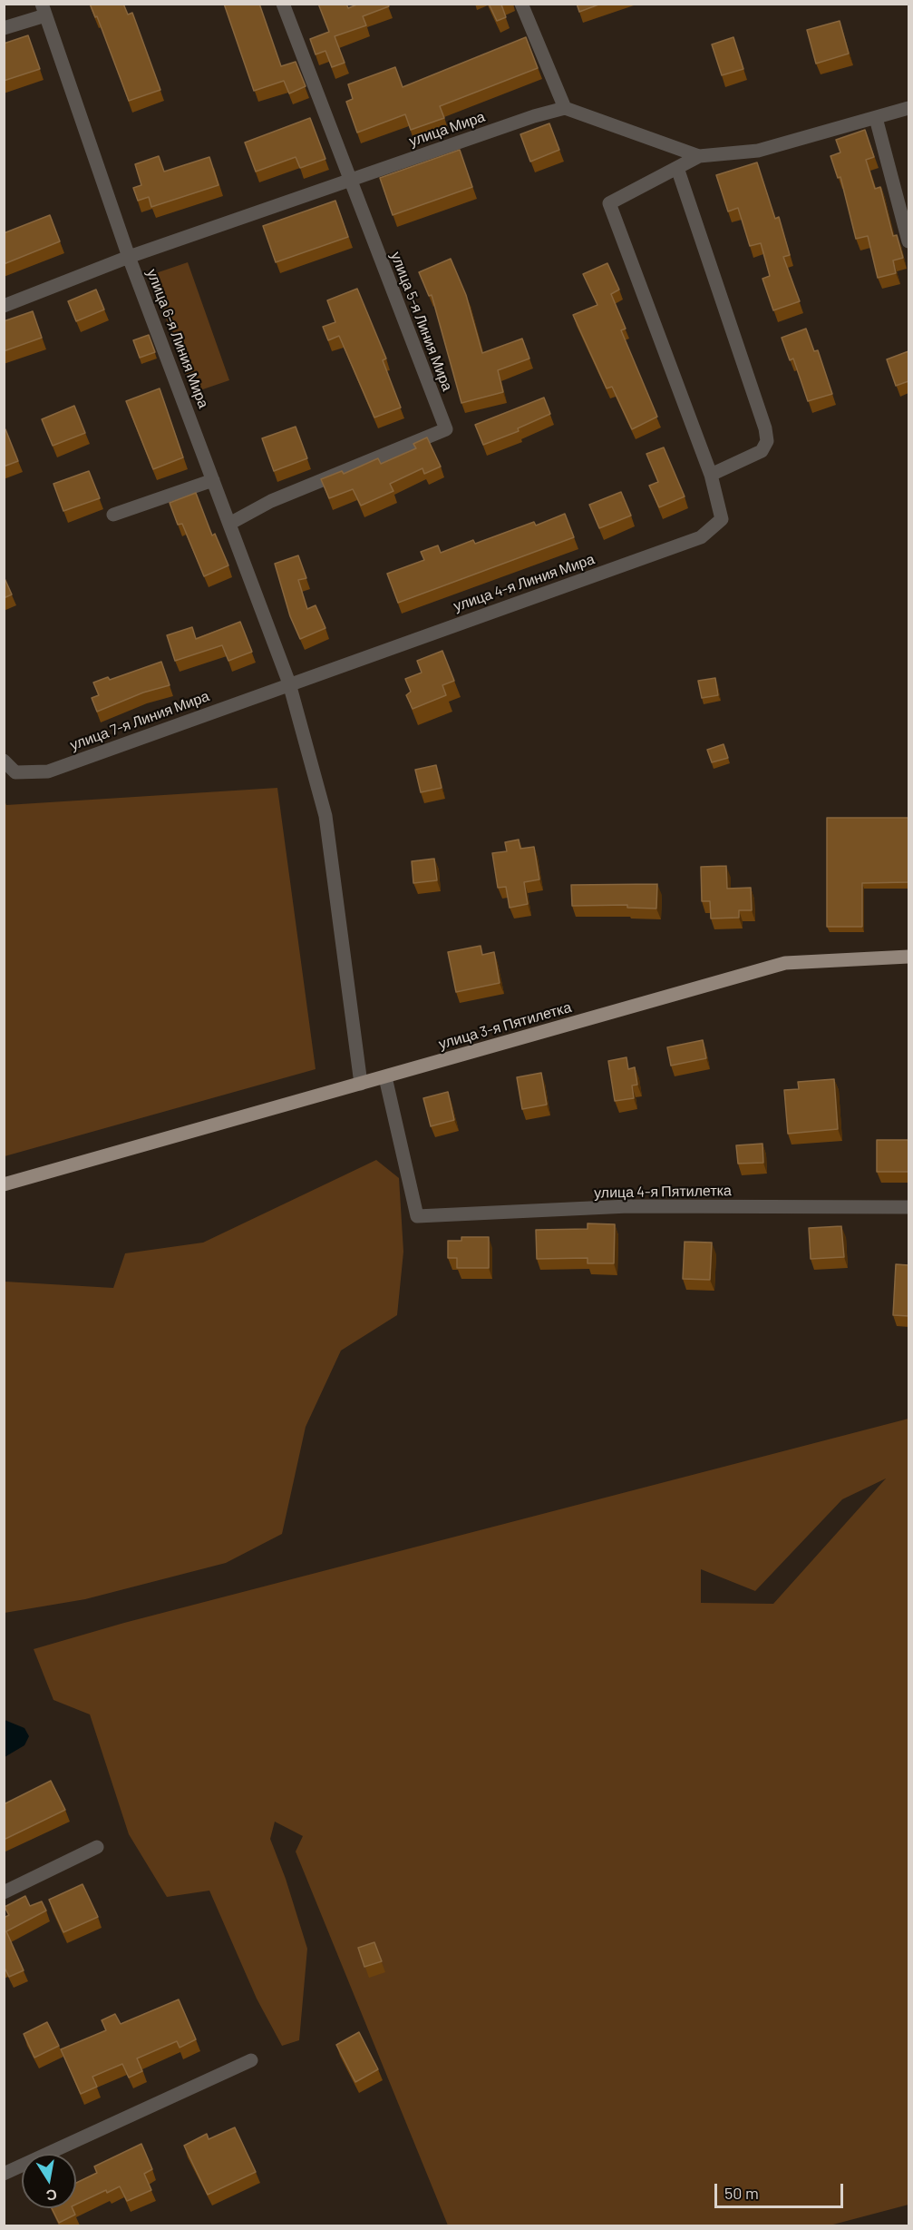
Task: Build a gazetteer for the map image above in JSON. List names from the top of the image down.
{
  "streets": {
    "main road": ["улица 3-я Пятилетка"],
    "street": [
      "улица Мира",
      "улица 5-я Линия Мира",
      "улица 6-я Линия Мира",
      "улица 4-я Линия Мира",
      "улица 7-я Линия Мира",
      "улица 4-я Пятилетка"
    ]
  },
  "crossings": [
    ["улица Мира", "улица 5-я Линия Мира"],
    ["улица Мира", "улица 6-я Линия Мира"],
    ["улица 5-я Линия Мира", "улица 6-я Линия Мира"],
    ["улица 6-я Линия Мира", "улица 4-я Линия Мира"],
    ["улица 6-я Линия Мира", "улица 7-я Линия Мира"],
    ["улица 6-я Линия Мира", "улица 3-я Пятилетка"],
    ["улица 4-я Линия Мира", "улица 7-я Линия Мира"],
    ["улица 3-я Пятилетка", "улица 4-я Пятилетка"]
  ],
  "scale_bar": "50 m",
  "north": "bottom"
}
